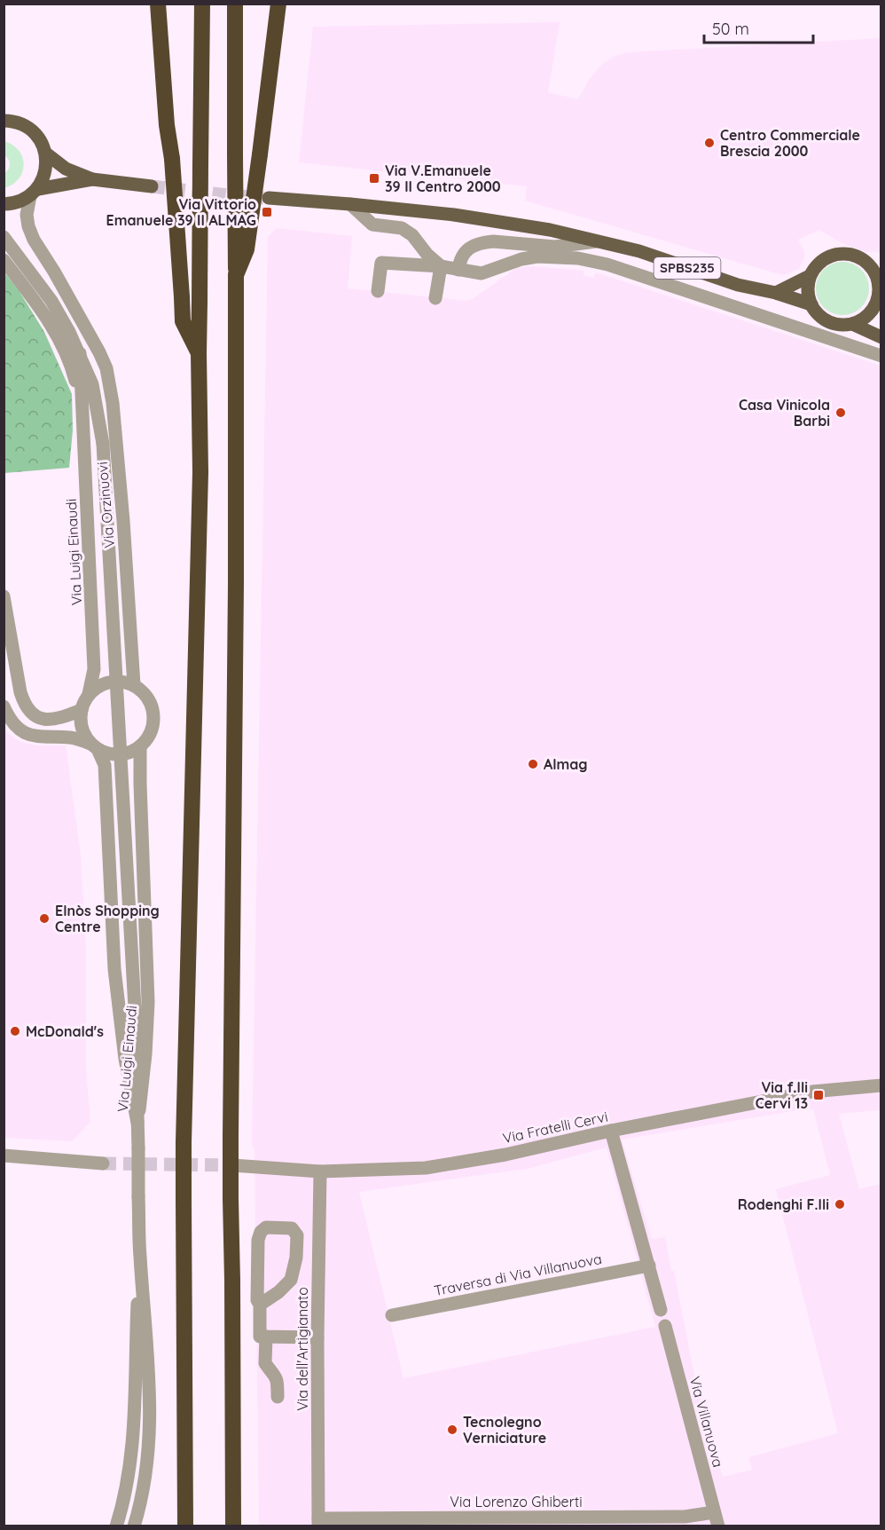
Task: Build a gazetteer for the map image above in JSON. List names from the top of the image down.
{
  "streets": {
    "main road": ["SPBS235"],
    "street": [
      "Via Orzinuovi",
      "Via Luigi Einaudi",
      "Via Fratelli Cervi",
      "Traversa di Via Villanuova",
      "Via dell'Artigianato",
      "Via Villanuova",
      "Via Lorenzo Ghiberti"
    ]
  },
  "crossings": [
    ["Via Orzinuovi", "Via Luigi Einaudi"],
    ["Via Fratelli Cervi", "Via dell'Artigianato"],
    ["Via dell'Artigianato", "Via Lorenzo Ghiberti"],
    ["Via Villanuova", "Via Lorenzo Ghiberti"]
  ],
  "places": {
    "other": [
      "Centro Commerciale Brescia 2000",
      "Casa Vinicola Barbi",
      "Almag",
      "Elnòs Shopping Centre",
      "McDonald's",
      "Rodenghi F.lli",
      "Tecnolegno Verniciature"
    ],
    "transit": ["Via V.Emanuele 39 II Centro 2000", "Via Vittorio Emanuele 39 II ALMAG", "Via f.lli Cervi 13"]
  },
  "scale_bar": "50 m"
}
